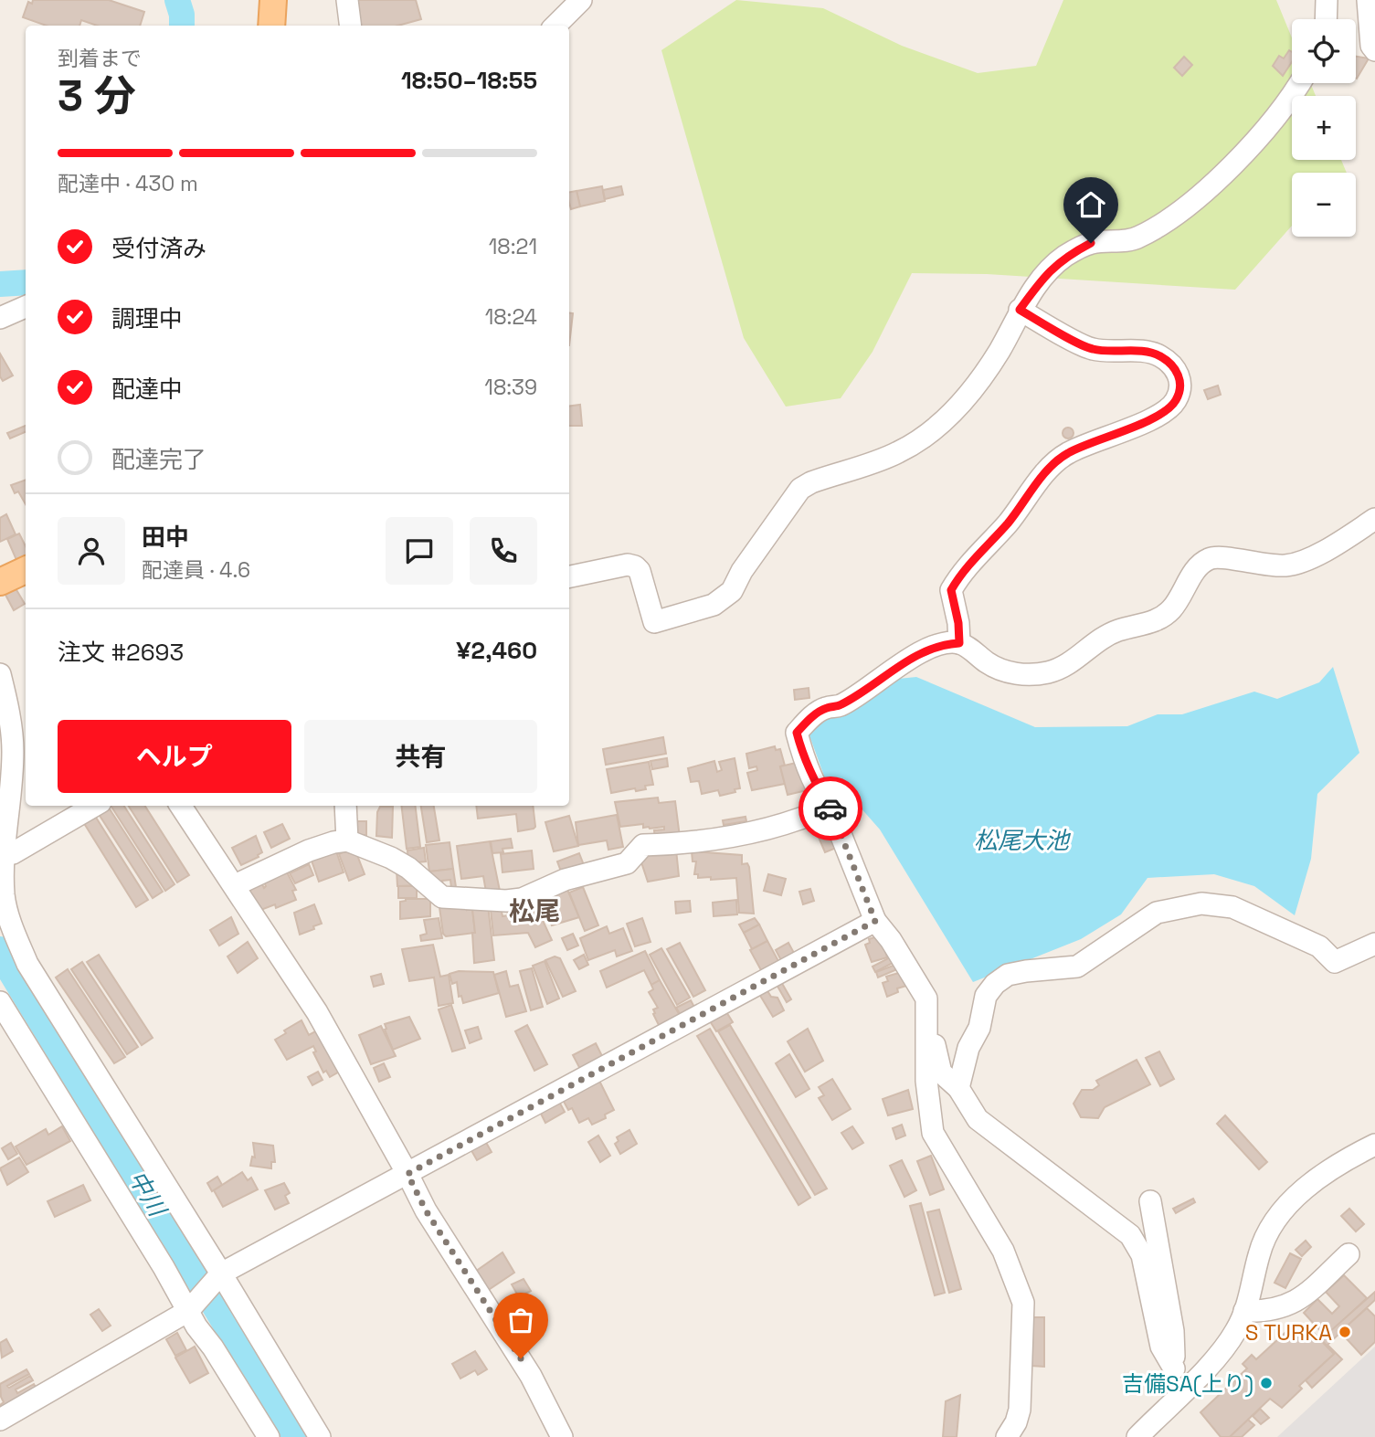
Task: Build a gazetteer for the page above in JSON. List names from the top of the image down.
{
  "districts": ["松尾"],
  "water": ["松尾大池", "中川"],
  "places": ["S TURKA", "吉備SA(上り)"],
  "page": {
    "map_buttons": ["+", "−"],
    "heading": ["3 分", "到着まで", "18:50–18:55"],
    "panel": [
      "田中",
      "配達員 · 4.6",
      "注文 #2693",
      "¥2,460"
    ],
    "bar": "配達中 · 430 m",
    "list": [
      ["受付済み", "18:21"],
      ["調理中", "18:24"],
      ["配達中", "18:39"],
      "配達完了"
    ],
    "buttons": ["ヘルプ", "共有"]
  }
}
